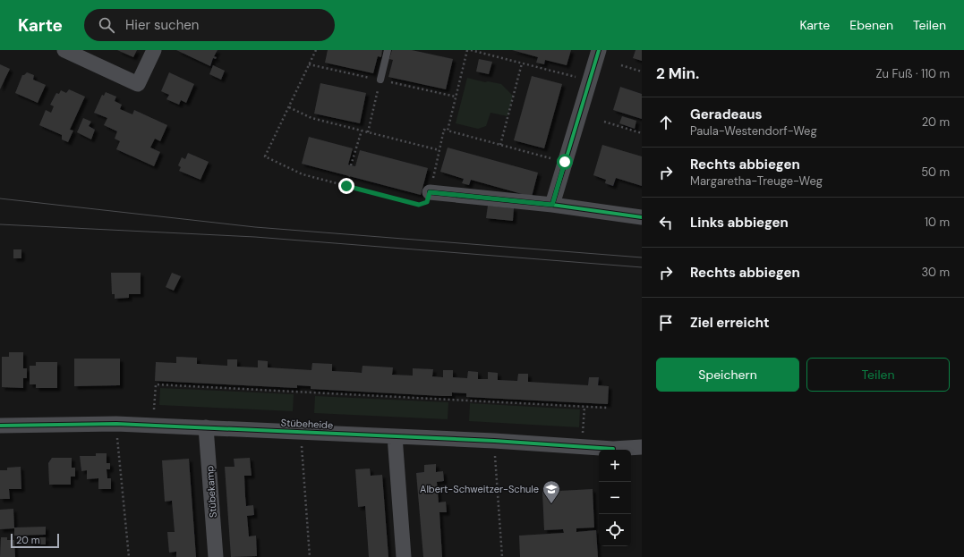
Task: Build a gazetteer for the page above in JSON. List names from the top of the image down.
{
  "streets": {
    "street": ["Stübeheide", "Stübekamp"]
  },
  "crossings": [
    ["Stübeheide", "Stübekamp"]
  ],
  "places": {
    "school or university": ["Albert-Schweitzer-Schule"]
  },
  "scale_bar": "20 m",
  "page": {
    "header": "Karte",
    "search": "Hier suchen",
    "nav": ["Karte", "Ebenen", "Teilen"],
    "heading": ["2 Min.", "Zu Fuß · 110 m"],
    "list": [
      ["Geradeaus", "Paula-Westendorf-Weg", "20 m"],
      ["Rechts abbiegen", "Margaretha-Treuge-Weg", "50 m"],
      ["Links abbiegen", "10 m"],
      ["Rechts abbiegen", "30 m"],
      "Ziel erreicht"
    ],
    "buttons": ["Speichern", "Teilen"],
    "map_buttons": ["+", "−"],
    "scale": "20 m"
  }
}
